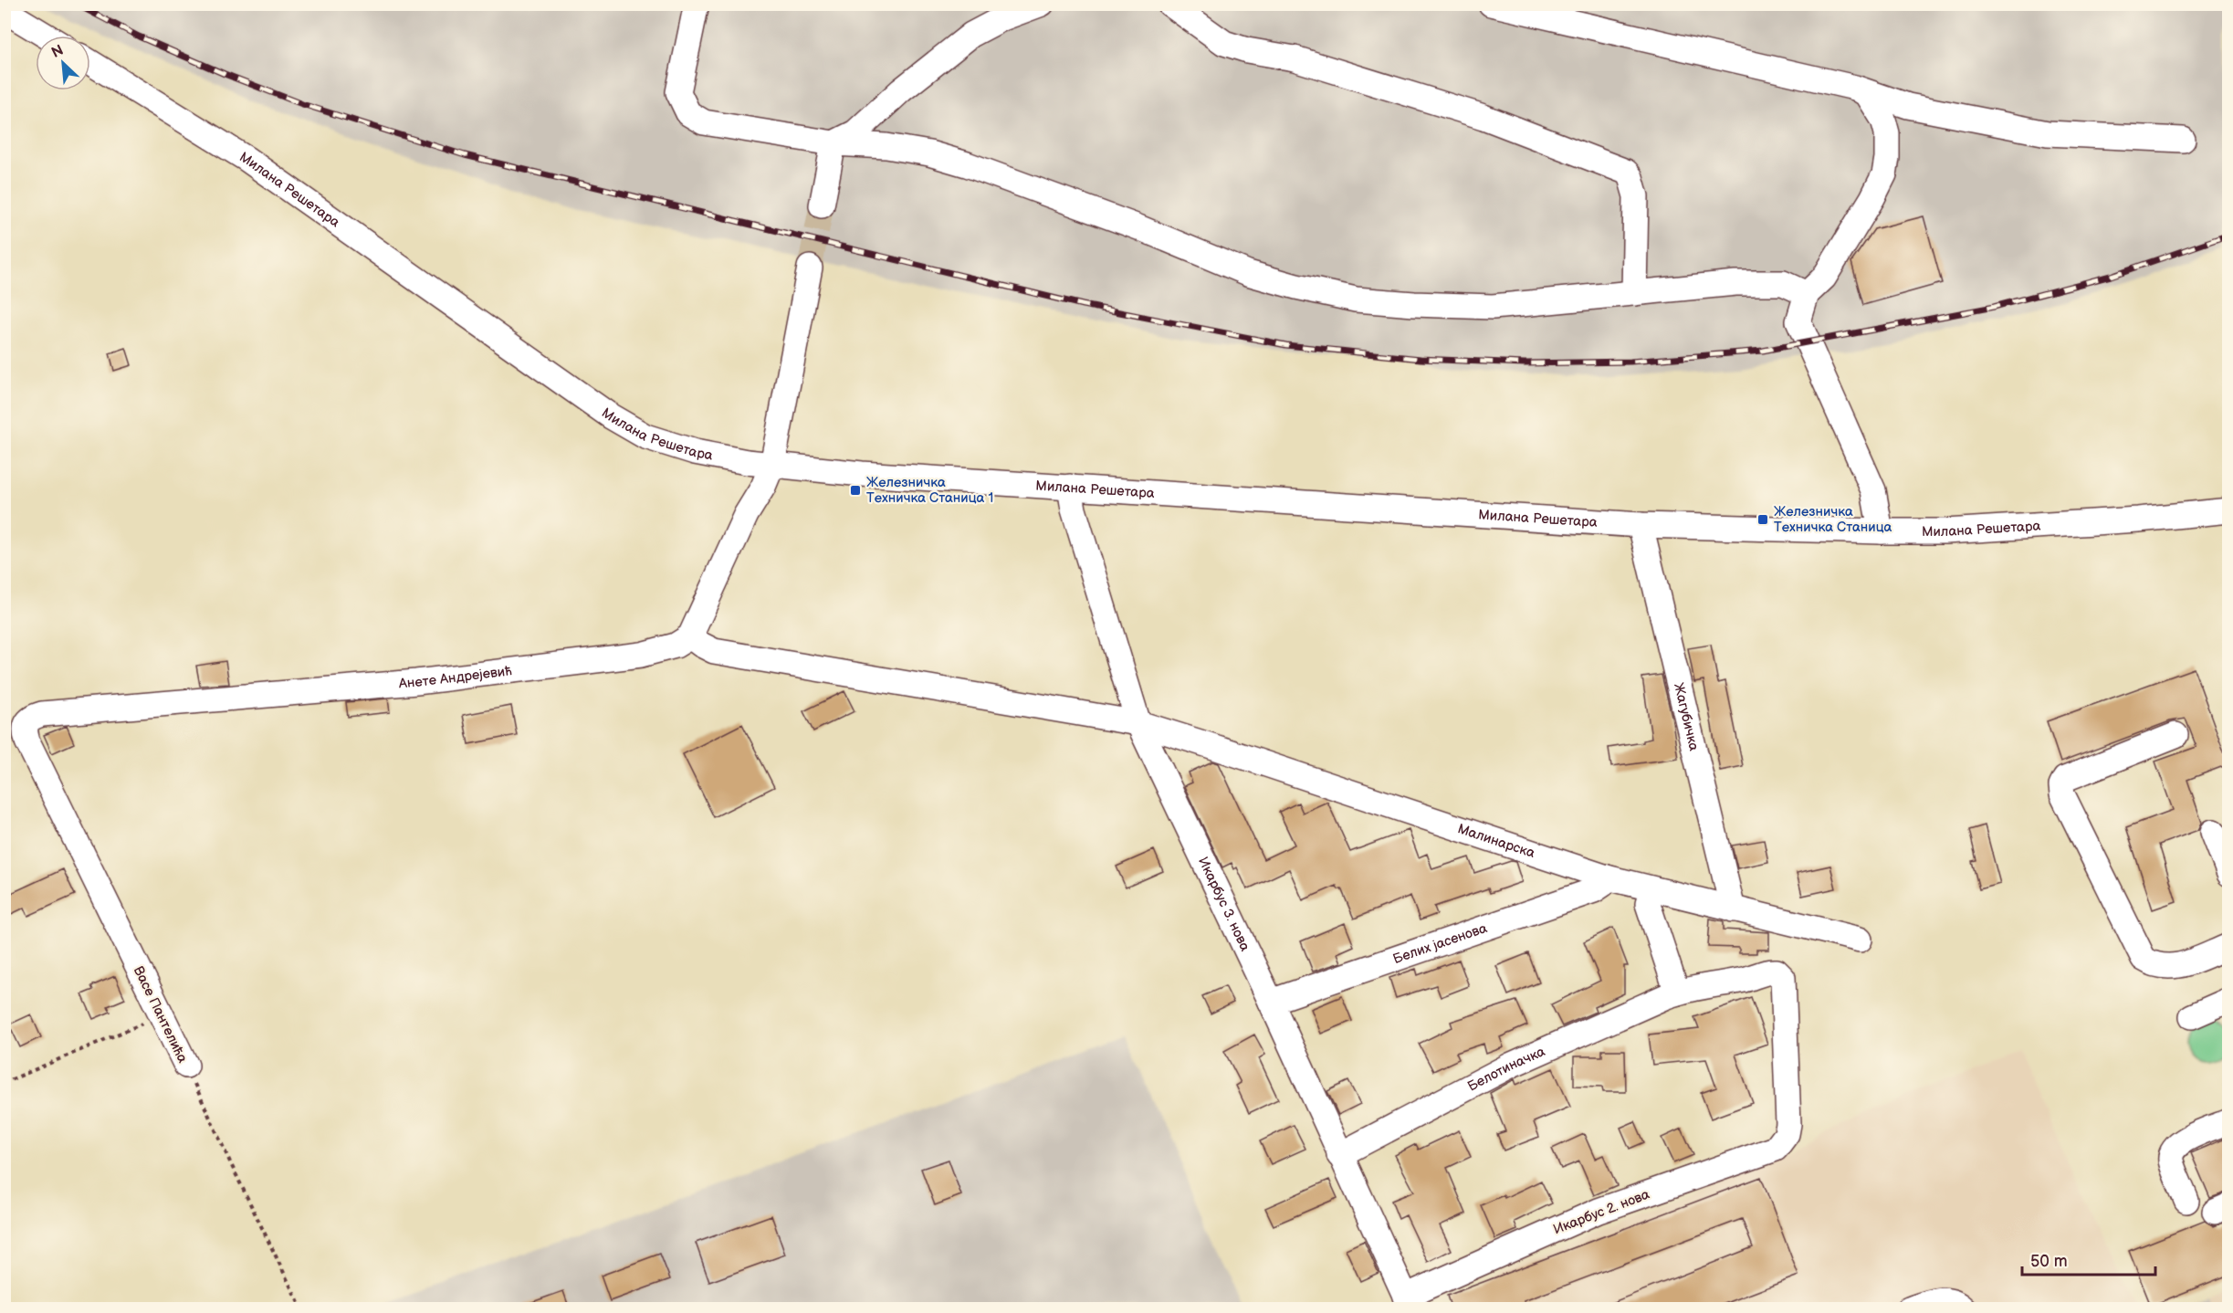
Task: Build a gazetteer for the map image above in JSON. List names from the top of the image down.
{
  "streets": {
    "street": [
      "Милана Решетара",
      "Анете Андрејевић",
      "Жагубичка",
      "Малинарска",
      "Икарбус 3. нова",
      "Белих јасенова",
      "Васе Пантелића",
      "Белотиначка",
      "Икарбус 2. нова"
    ]
  },
  "crossings": [
    ["Милана Решетара", "Жагубичка"],
    ["Милана Решетара", "Икарбус 3. нова"],
    ["Анете Андрејевић", "Малинарска"],
    ["Анете Андрејевић", "Васе Пантелића"],
    ["Жагубичка", "Малинарска"],
    ["Малинарска", "Икарбус 3. нова"],
    ["Малинарска", "Белих јасенова"],
    ["Икарбус 3. нова", "Белих јасенова"],
    ["Икарбус 3. нова", "Белотиначка"],
    ["Икарбус 3. нова", "Икарбус 2. нова"],
    ["Белотиначка", "Икарбус 2. нова"]
  ],
  "places": {
    "transit": ["Железничка Техничка Станица 1", "Железничка Техничка Станица"]
  },
  "scale_bar": "50 m",
  "north": "top left"
}
